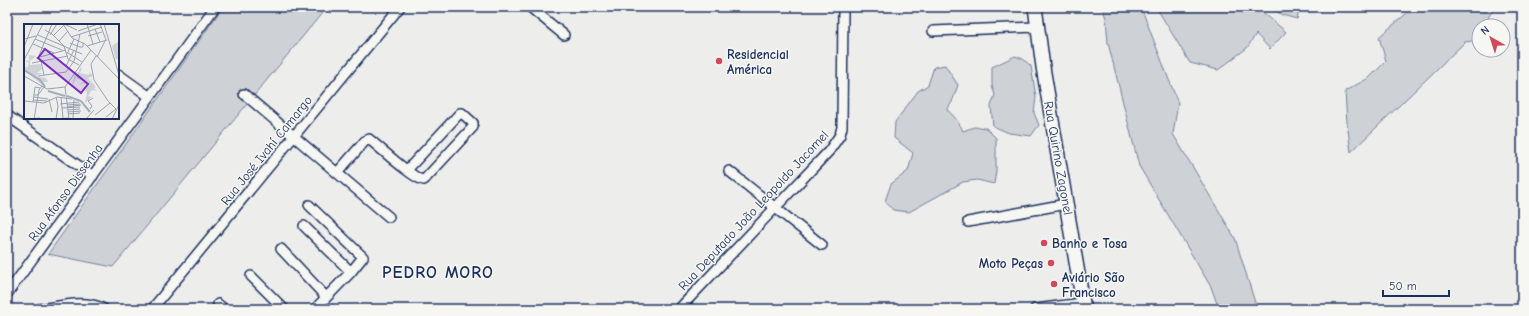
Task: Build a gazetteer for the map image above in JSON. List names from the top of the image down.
{
  "streets": {
    "street": [
      "Rua José Ivahí Camargo",
      "Rua Quirino Zagonel",
      "Rua Afonso Dissenha",
      "Rua Deputado João Leopoldo Jacomel"
    ]
  },
  "districts": ["PEDRO MORO"],
  "places": [
    "Residencial América",
    "Banho e Tosa",
    "Moto Peças",
    "Aviário São Francisco"
  ],
  "scale_bar": "50 m",
  "north": "top left"
}
